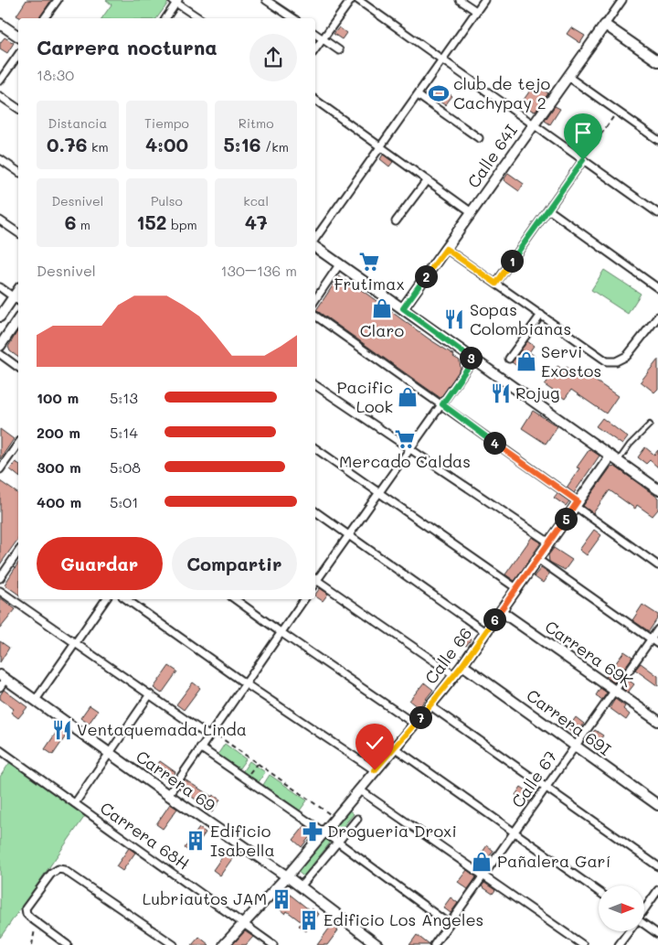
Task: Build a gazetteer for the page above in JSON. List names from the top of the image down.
{
  "streets": {
    "street": [
      "Calle 64I",
      "Carrera 69K",
      "Calle 66",
      "Carrera 69I",
      "Calle 67",
      "Carrera 69",
      "Carrera 68H"
    ]
  },
  "crossings": [
    ["Carrera 69K", "Calle 66"],
    ["Carrera 69K", "Calle 67"],
    ["Calle 66", "Carrera 69I"],
    ["Calle 66", "Carrera 69"],
    ["Calle 66", "Carrera 68H"],
    ["Carrera 69I", "Calle 67"]
  ],
  "places": {
    "sports": ["club de tejo Cachypay 2"],
    "supermarket": ["Frutimax", "Mercado Caldas"],
    "shop": [
      "Claro",
      "Servi Exostos",
      "Pacific Look",
      "Pañalera Garí"
    ],
    "restaurant": ["Sopas Colombianas", "Rojug", "Ventaquemada Linda"],
    "pharmacy": ["Drogueria Droxi"],
    "building": ["Edificio Isabella", "Lubriautos JAM", "Edificio Los Angeles"]
  },
  "north": "right",
  "page": {
    "heading": ["Carrera nocturna", "18:30"],
    "stats": [
      ["Distancia", "0.76 km"],
      ["Tiempo", "4:00"],
      ["Ritmo", "5:16 /km"],
      ["Desnivel", "6 m"],
      ["Pulso", "152 bpm"],
      ["kcal", "47"]
    ],
    "pins": [
      "1",
      "2",
      "3",
      "4",
      "5",
      "6",
      "7"
    ],
    "chart": ["Desnivel", "130–136 m"],
    "list": [
      {
        "name": "100 m",
        "note": "5:13"
      },
      {
        "name": "200 m",
        "note": "5:14"
      },
      {
        "name": "300 m",
        "note": "5:08"
      },
      {
        "name": "400 m",
        "note": "5:01"
      }
    ],
    "buttons": ["Guardar", "Compartir"]
  }
}
